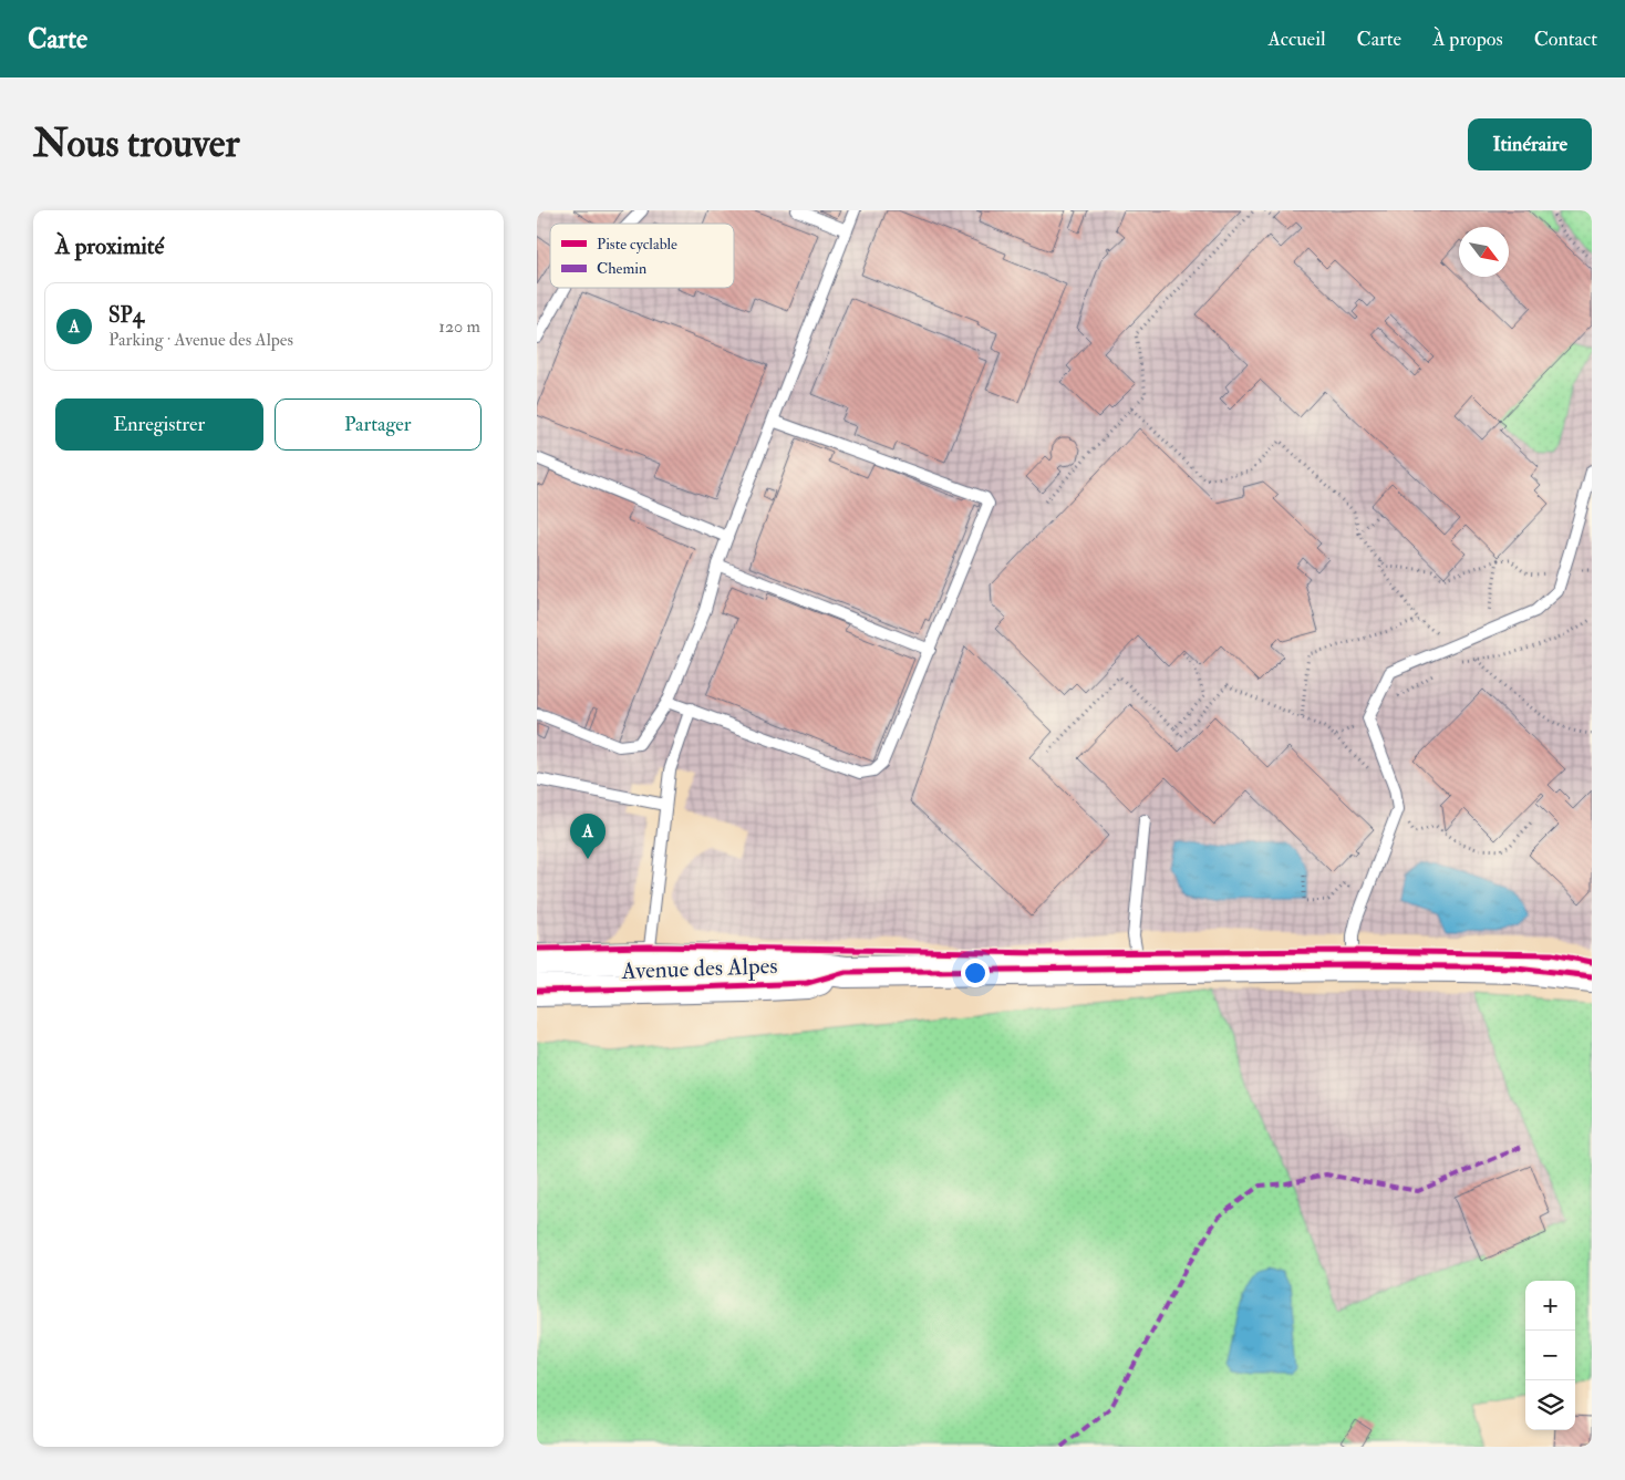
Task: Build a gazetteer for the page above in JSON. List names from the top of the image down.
{
  "streets": {
    "main road": ["Avenue des Alpes"]
  },
  "legend": ["Piste cyclable", "Chemin"],
  "north": "bottom right",
  "page": {
    "header": "Carte",
    "nav": [
      "Accueil",
      "Carte",
      "À propos",
      "Contact"
    ],
    "buttons": [
      "Itinéraire",
      ["Enregistrer", "Partager"]
    ],
    "title": "Nous trouver",
    "heading": "À proximité",
    "list": [
      {
        "mark": "A",
        "name": "SP4",
        "note": "Parking · Avenue des Alpes",
        "value": "120 m"
      }
    ],
    "pins": "A",
    "map_buttons": ["+", "−"]
  }
}
